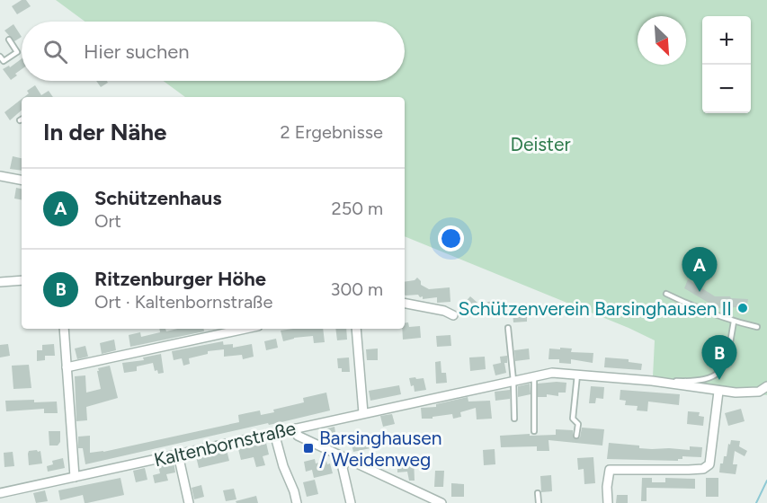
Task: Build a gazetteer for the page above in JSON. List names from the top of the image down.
{
  "streets": {
    "street": ["Kaltenbornstraße"]
  },
  "parks": ["Deister"],
  "places": {
    "other": ["Schützenverein Barsinghausen II"],
    "transit": ["Barsinghausen / Weidenweg"]
  },
  "north": "bottom right",
  "page": {
    "map_buttons": ["+", "−"],
    "search": "Hier suchen",
    "heading": ["In der Nähe", "2 Ergebnisse"],
    "list": [
      {
        "mark": "A",
        "name": "Schützenhaus",
        "note": "Ort",
        "value": "250 m"
      },
      {
        "mark": "B",
        "name": "Ritzenburger Höhe",
        "note": "Ort · Kaltenbornstraße",
        "value": "300 m"
      }
    ],
    "pins": ["A", "B"]
  }
}
